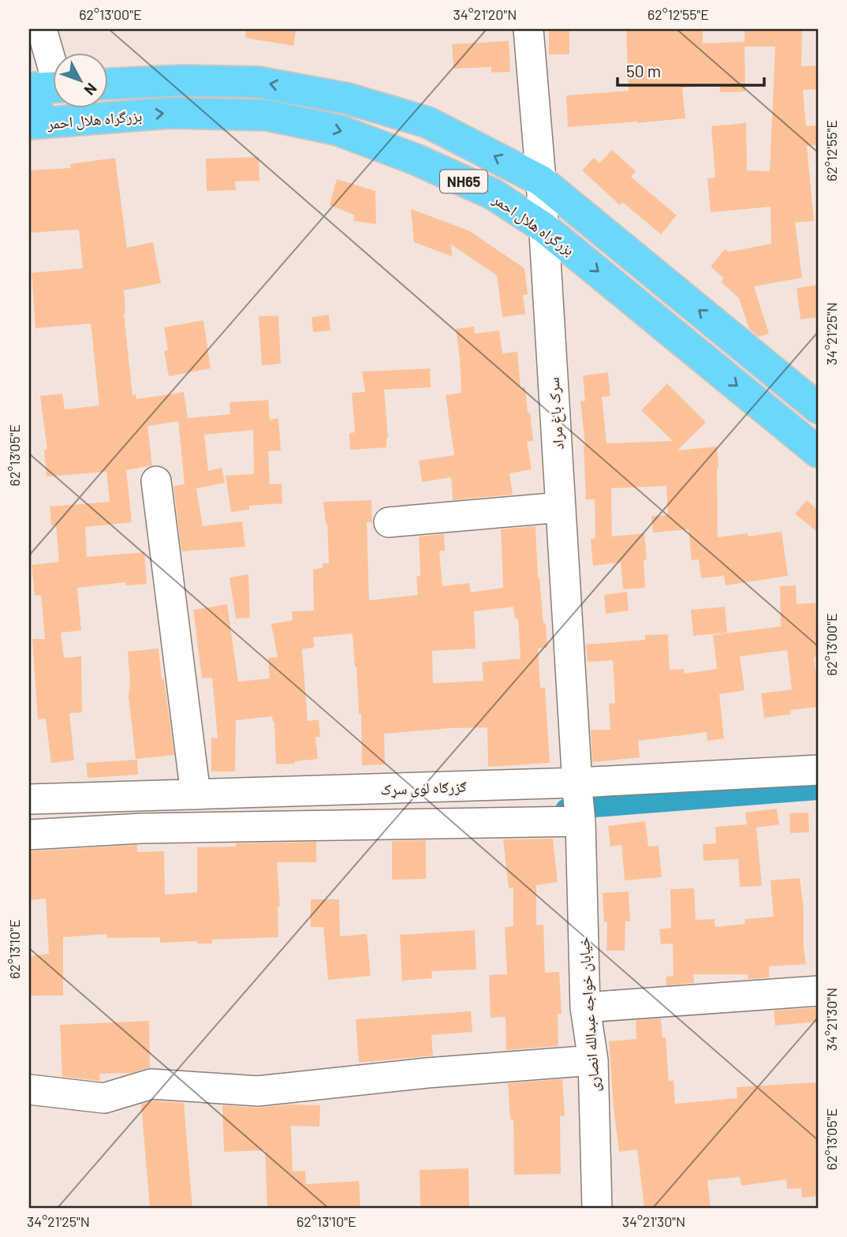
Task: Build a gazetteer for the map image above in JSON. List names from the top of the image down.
{
  "streets": {
    "highway": ["بزرگراه هلال احمر", "NH65"],
    "street": ["سرک باغ مراد", "ګزرګاه لوی سړک", "خیابان خواجه عبدالله انصاری"]
  },
  "crossings": [
    ["بزرگراه هلال احمر", "سرک باغ مراد"],
    ["NH65", "سرک باغ مراد"],
    ["سرک باغ مراد", "ګزرګاه لوی سړک"],
    ["سرک باغ مراد", "خیابان خواجه عبدالله انصاری"],
    ["ګزرګاه لوی سړک", "خیابان خواجه عبدالله انصاری"]
  ],
  "scale_bar": "50 m",
  "north": "bottom right",
  "coordinates": [
    "62°13'00\"E",
    "34°21'20\"N",
    "62°12'55\"E",
    "34°21'25\"N",
    "62°13'05\"E",
    "62°13'10\"E",
    "34°21'30\"N"
  ]
}
